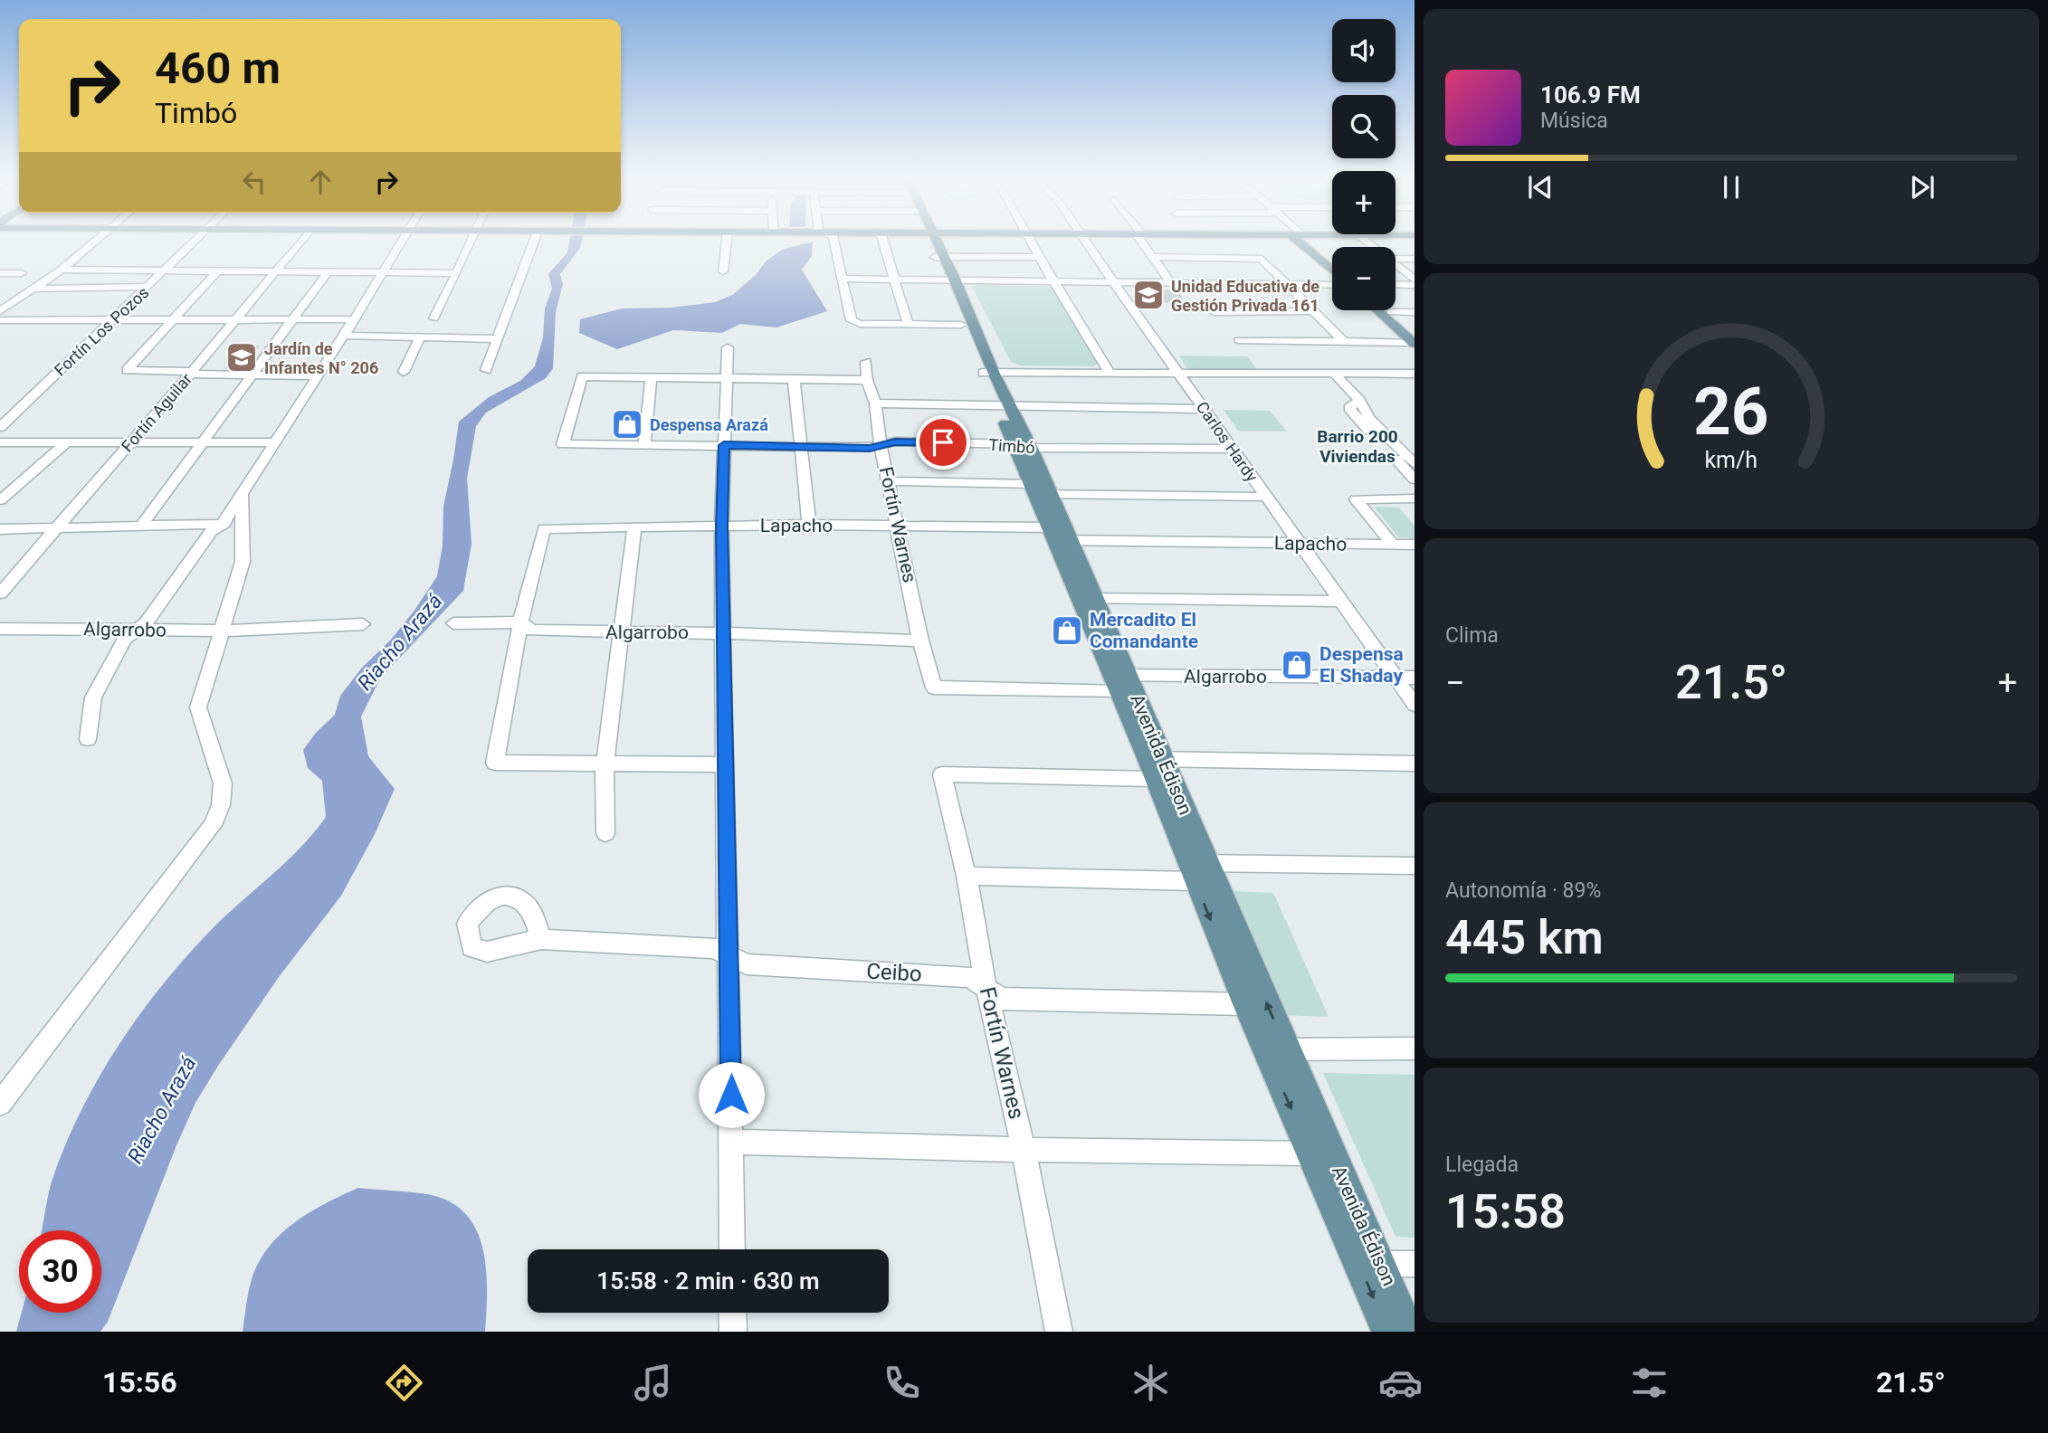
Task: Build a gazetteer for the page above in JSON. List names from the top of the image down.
{
  "streets": {
    "main road": ["Avenida Édison"],
    "street": [
      "Fortín Los Pozos",
      "Fortín Aguilar",
      "Carlos Hardy",
      "Timbó",
      "Fortín Warnes",
      "Lapacho",
      "Algarrobo",
      "Ceibo"
    ]
  },
  "crossings": [
    ["Carlos Hardy", "Timbó"],
    ["Carlos Hardy", "Lapacho"],
    ["Carlos Hardy", "Algarrobo"],
    ["Timbó", "Fortín Warnes"],
    ["Timbó", "Avenida Édison"],
    ["Fortín Warnes", "Lapacho"],
    ["Fortín Warnes", "Algarrobo"],
    ["Fortín Warnes", "Avenida Édison"],
    ["Fortín Warnes", "Ceibo"],
    ["Lapacho", "Algarrobo"],
    ["Lapacho", "Avenida Édison"],
    ["Algarrobo", "Avenida Édison"],
    ["Avenida Édison", "Ceibo"]
  ],
  "districts": ["Barrio 200 Viviendas"],
  "water": ["Riacho Arazá"],
  "places": {
    "school or university": ["Unidad Educativa de Gestión Privada 161", "Jardín de Infantes N° 206"],
    "shop": ["Despensa Arazá", "Mercadito El Comandante", "Despensa El Shaday"]
  },
  "page": {
    "map_buttons": ["+", "−"],
    "turn": ["460 m", "Timbó"],
    "song": ["106.9 FM", "Música"],
    "tile": [
      "Clima",
      ["Autonomía · 89%", "445 km"],
      ["Llegada", "15:58"]
    ],
    "heat": ["−", "21.5°", "+"],
    "limit": "30",
    "trip": "15:58 · 2 min · 630 m",
    "tabs": ["15:56", "21.5°"],
    "gauge": ["26", "km/h"]
  }
}
